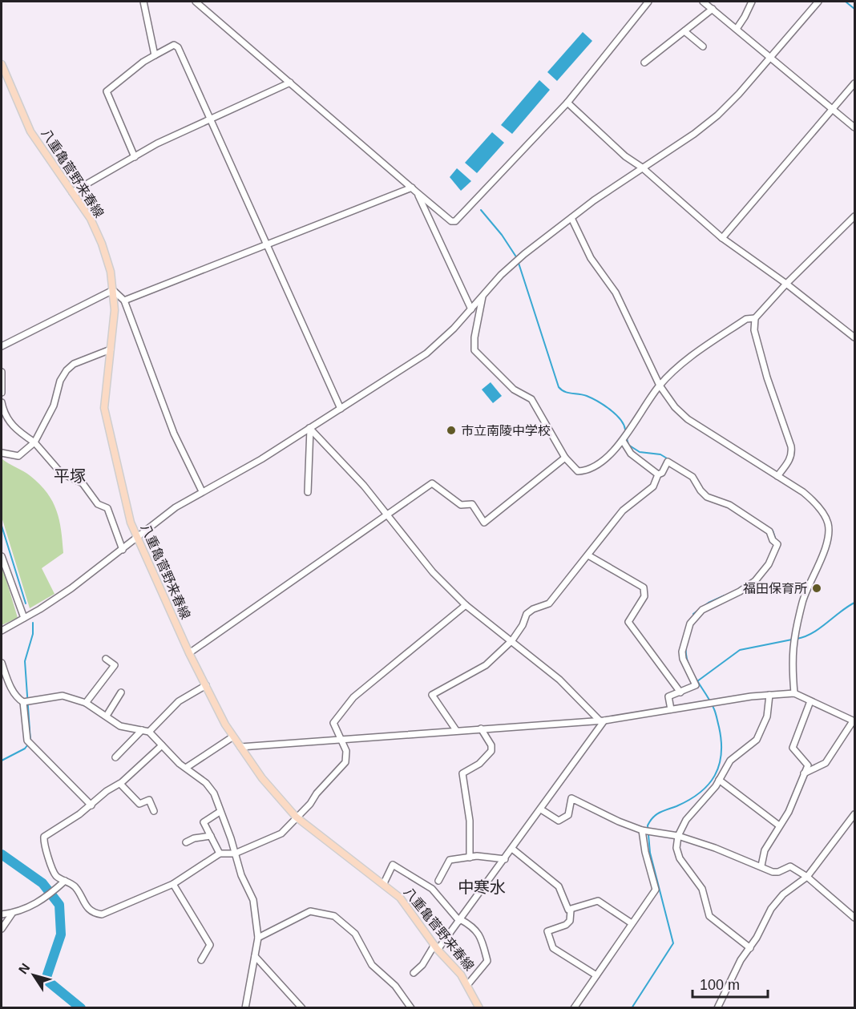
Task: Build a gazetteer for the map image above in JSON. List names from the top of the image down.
{
  "streets": {
    "main road": ["八重亀菅野来春線"]
  },
  "districts": ["平塚", "中寒水"],
  "places": ["市立南陵中学校", "福田保育所"],
  "scale_bar": "100 m",
  "north": "top left"
}
